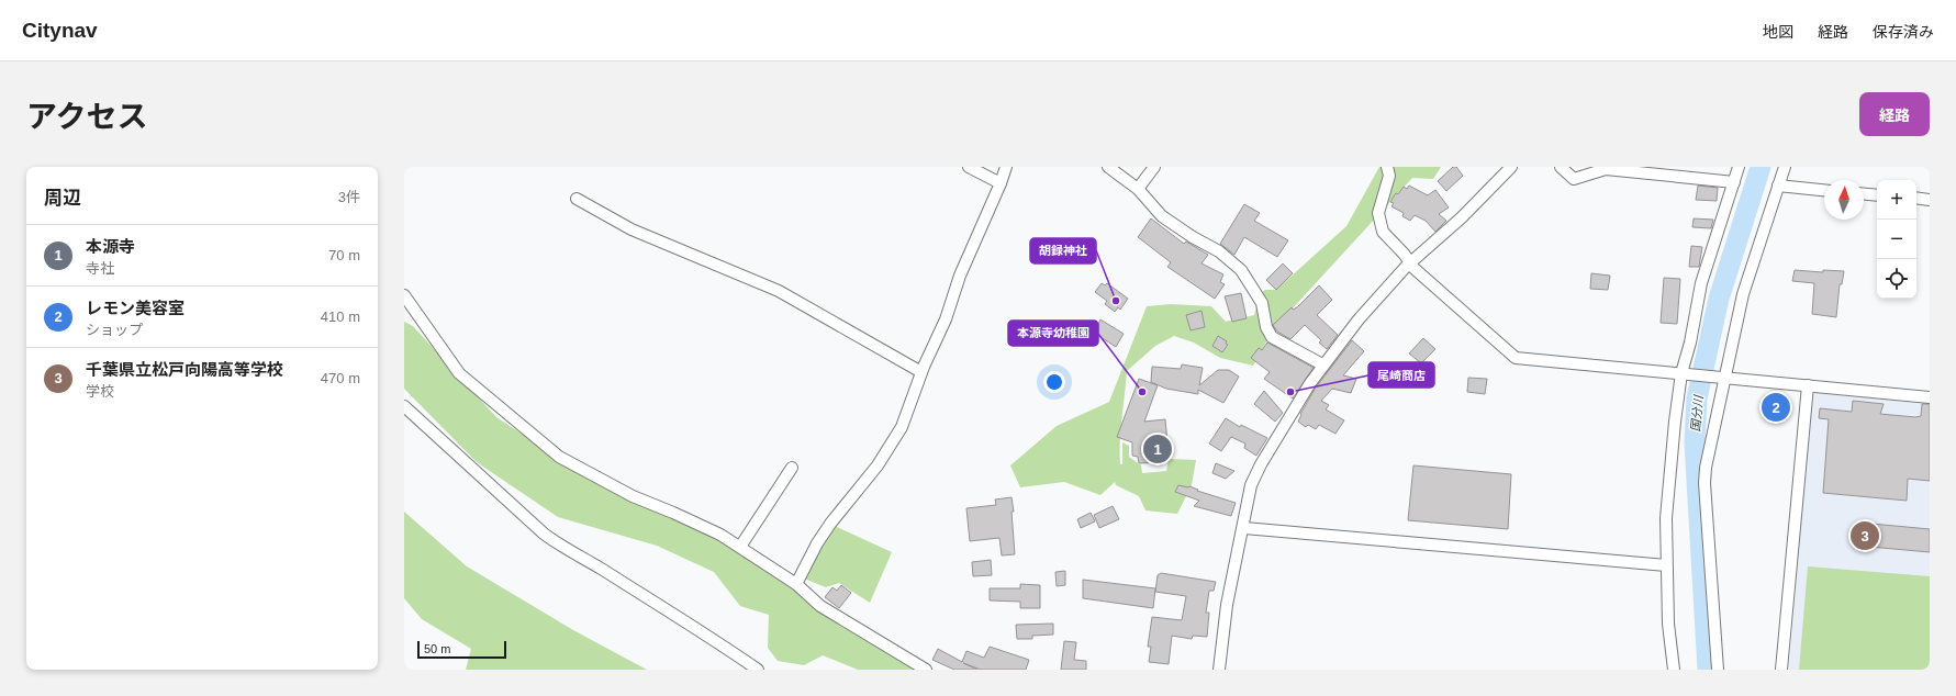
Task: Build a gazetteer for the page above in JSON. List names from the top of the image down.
{
  "water": ["国分川"],
  "places": ["胡録神社", "本源寺幼稚園", "尾崎商店"],
  "scale_bar": "50 m",
  "north": "top",
  "page": {
    "header": "Citynav",
    "nav": ["地図", "経路", "保存済み"],
    "title": "アクセス",
    "buttons": "経路",
    "heading": ["周辺", "3件"],
    "map_buttons": ["+", "−"],
    "list": [
      {
        "mark": "1",
        "name": "本源寺",
        "note": "寺社",
        "value": "70 m"
      },
      {
        "mark": "2",
        "name": "レモン美容室",
        "note": "ショップ",
        "value": "410 m"
      },
      {
        "mark": "3",
        "name": "千葉県立松戸向陽高等学校",
        "note": "学校",
        "value": "470 m"
      }
    ],
    "pins": ["2", "1", "3"],
    "scale": "50 m"
  }
}
